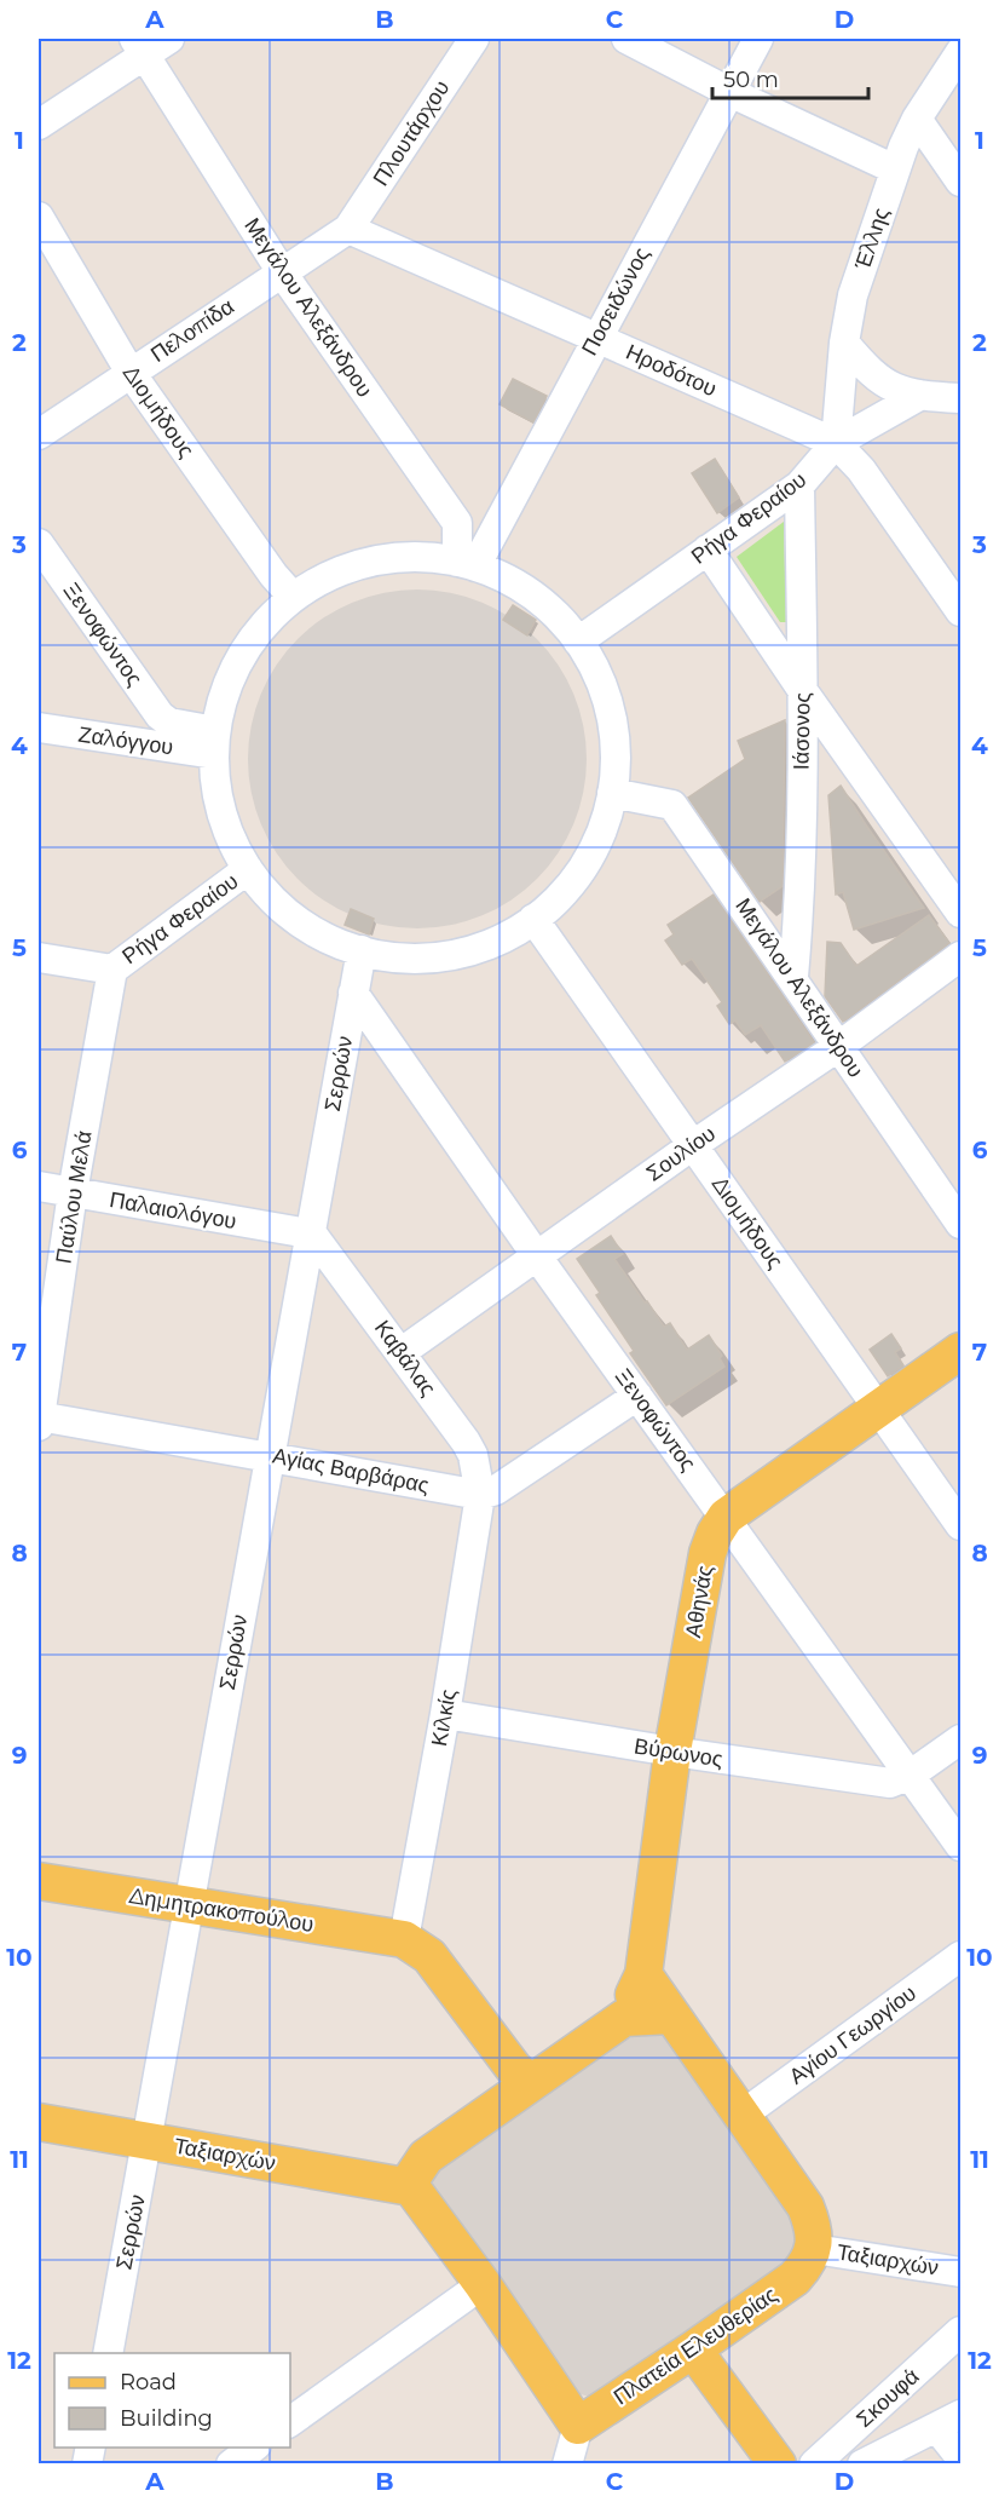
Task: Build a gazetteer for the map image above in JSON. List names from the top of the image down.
{
  "streets": {
    "main road": [
      "Αθηνάς",
      "Δημητρακοπούλου",
      "Ταξιαρχών",
      "Πλατεία Ελευθερίας"
    ],
    "street": [
      "Πλουτάρχου",
      "Έλλης",
      "Ποσειδώνος",
      "Μεγάλου Αλεξάνδρου",
      "Πελοπίδα",
      "Ηροδότου",
      "Διομήδους",
      "Ρήγα Φεραίου",
      "Ξενοφώντος",
      "Ιάσονος",
      "Ζαλόγγου",
      "Σερρών",
      "Σουλίου",
      "Παύλου Μελά",
      "Παλαιολόγου",
      "Καβάλας",
      "Αγίας Βαρβάρας",
      "Κιλκίς",
      "Βύρωνος",
      "Αγίου Γεωργίου",
      "Σκουφά"
    ]
  },
  "crossings": [
    ["Πλουτάρχου", "Πελοπίδα"],
    ["Πλουτάρχου", "Ηροδότου"],
    ["Έλλης", "Ηροδότου"],
    ["Έλλης", "Ρήγα Φεραίου"],
    ["Ποσειδώνος", "Μεγάλου Αλεξάνδρου"],
    ["Ποσειδώνος", "Ηροδότου"],
    ["Μεγάλου Αλεξάνδρου", "Πελοπίδα"],
    ["Μεγάλου Αλεξάνδρου", "Ιάσονος"],
    ["Μεγάλου Αλεξάνδρου", "Σουλίου"],
    ["Πελοπίδα", "Ηροδότου"],
    ["Πελοπίδα", "Διομήδους"],
    ["Ηροδότου", "Ρήγα Φεραίου"],
    ["Διομήδους", "Σουλίου"],
    ["Διομήδους", "Αθηνάς"],
    ["Ρήγα Φεραίου", "Ιάσονος"],
    ["Ρήγα Φεραίου", "Παύλου Μελά"],
    ["Ξενοφώντος", "Ζαλόγγου"],
    ["Ξενοφώντος", "Σερρών"],
    ["Ξενοφώντος", "Σουλίου"],
    ["Ξενοφώντος", "Αθηνάς"],
    ["Ξενοφώντος", "Βύρωνος"],
    ["Σερρών", "Παλαιολόγου"],
    ["Σερρών", "Καβάλας"],
    ["Σερρών", "Αγίας Βαρβάρας"],
    ["Σερρών", "Δημητρακοπούλου"],
    ["Σερρών", "Ταξιαρχών"],
    ["Σουλίου", "Καβάλας"],
    ["Παύλου Μελά", "Παλαιολόγου"],
    ["Παύλου Μελά", "Αγίας Βαρβάρας"],
    ["Παλαιολόγου", "Καβάλας"],
    ["Καβάλας", "Αγίας Βαρβάρας"],
    ["Καβάλας", "Κιλκίς"],
    ["Αγίας Βαρβάρας", "Κιλκίς"],
    ["Αθηνάς", "Βύρωνος"],
    ["Κιλκίς", "Βύρωνος"],
    ["Κιλκίς", "Δημητρακοπούλου"],
    ["Ταξιαρχών", "Πλατεία Ελευθερίας"]
  ],
  "legend": ["Road", "Building"],
  "scale_bar": "50 m",
  "grid": {
    "columns": [
      "A",
      "B",
      "C",
      "D"
    ],
    "rows": [
      "1",
      "2",
      "3",
      "4",
      "5",
      "6",
      "7",
      "8",
      "9",
      "10",
      "11",
      "12"
    ]
  }
}
